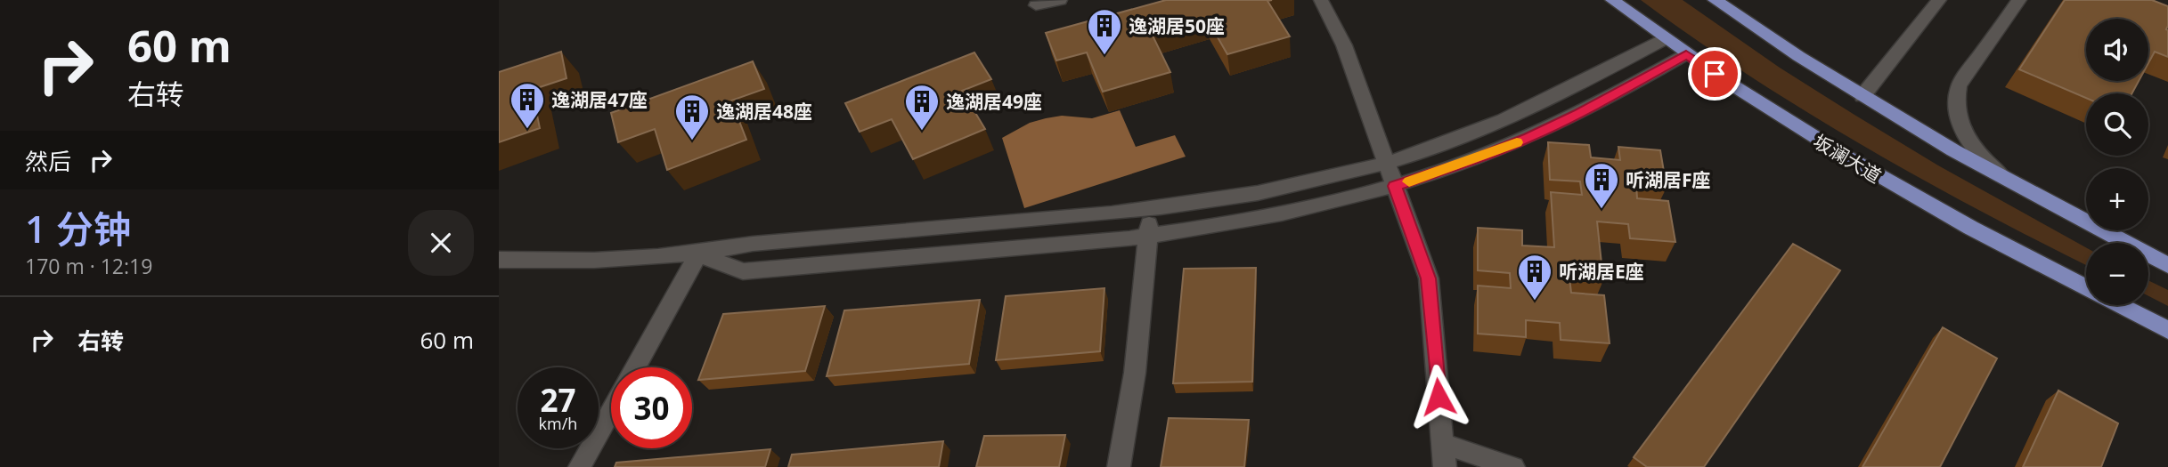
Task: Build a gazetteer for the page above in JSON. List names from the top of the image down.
{
  "streets": {
    "main road": ["坂澜大道"]
  },
  "places": {
    "building": [
      "逸湖居50座",
      "逸湖居47座",
      "逸湖居49座",
      "逸湖居48座",
      "听湖居F座",
      "听湖居E座"
    ]
  },
  "page": {
    "turn": ["60 m", "右转"],
    "map_buttons": ["+", "−"],
    "then": "然后",
    "heading": ["1 分钟", "170 m · 12:19"],
    "list": [
      {
        "name": "右转",
        "value": "60 m"
      }
    ],
    "speed": "27 km/h",
    "limit": "30"
  }
}
